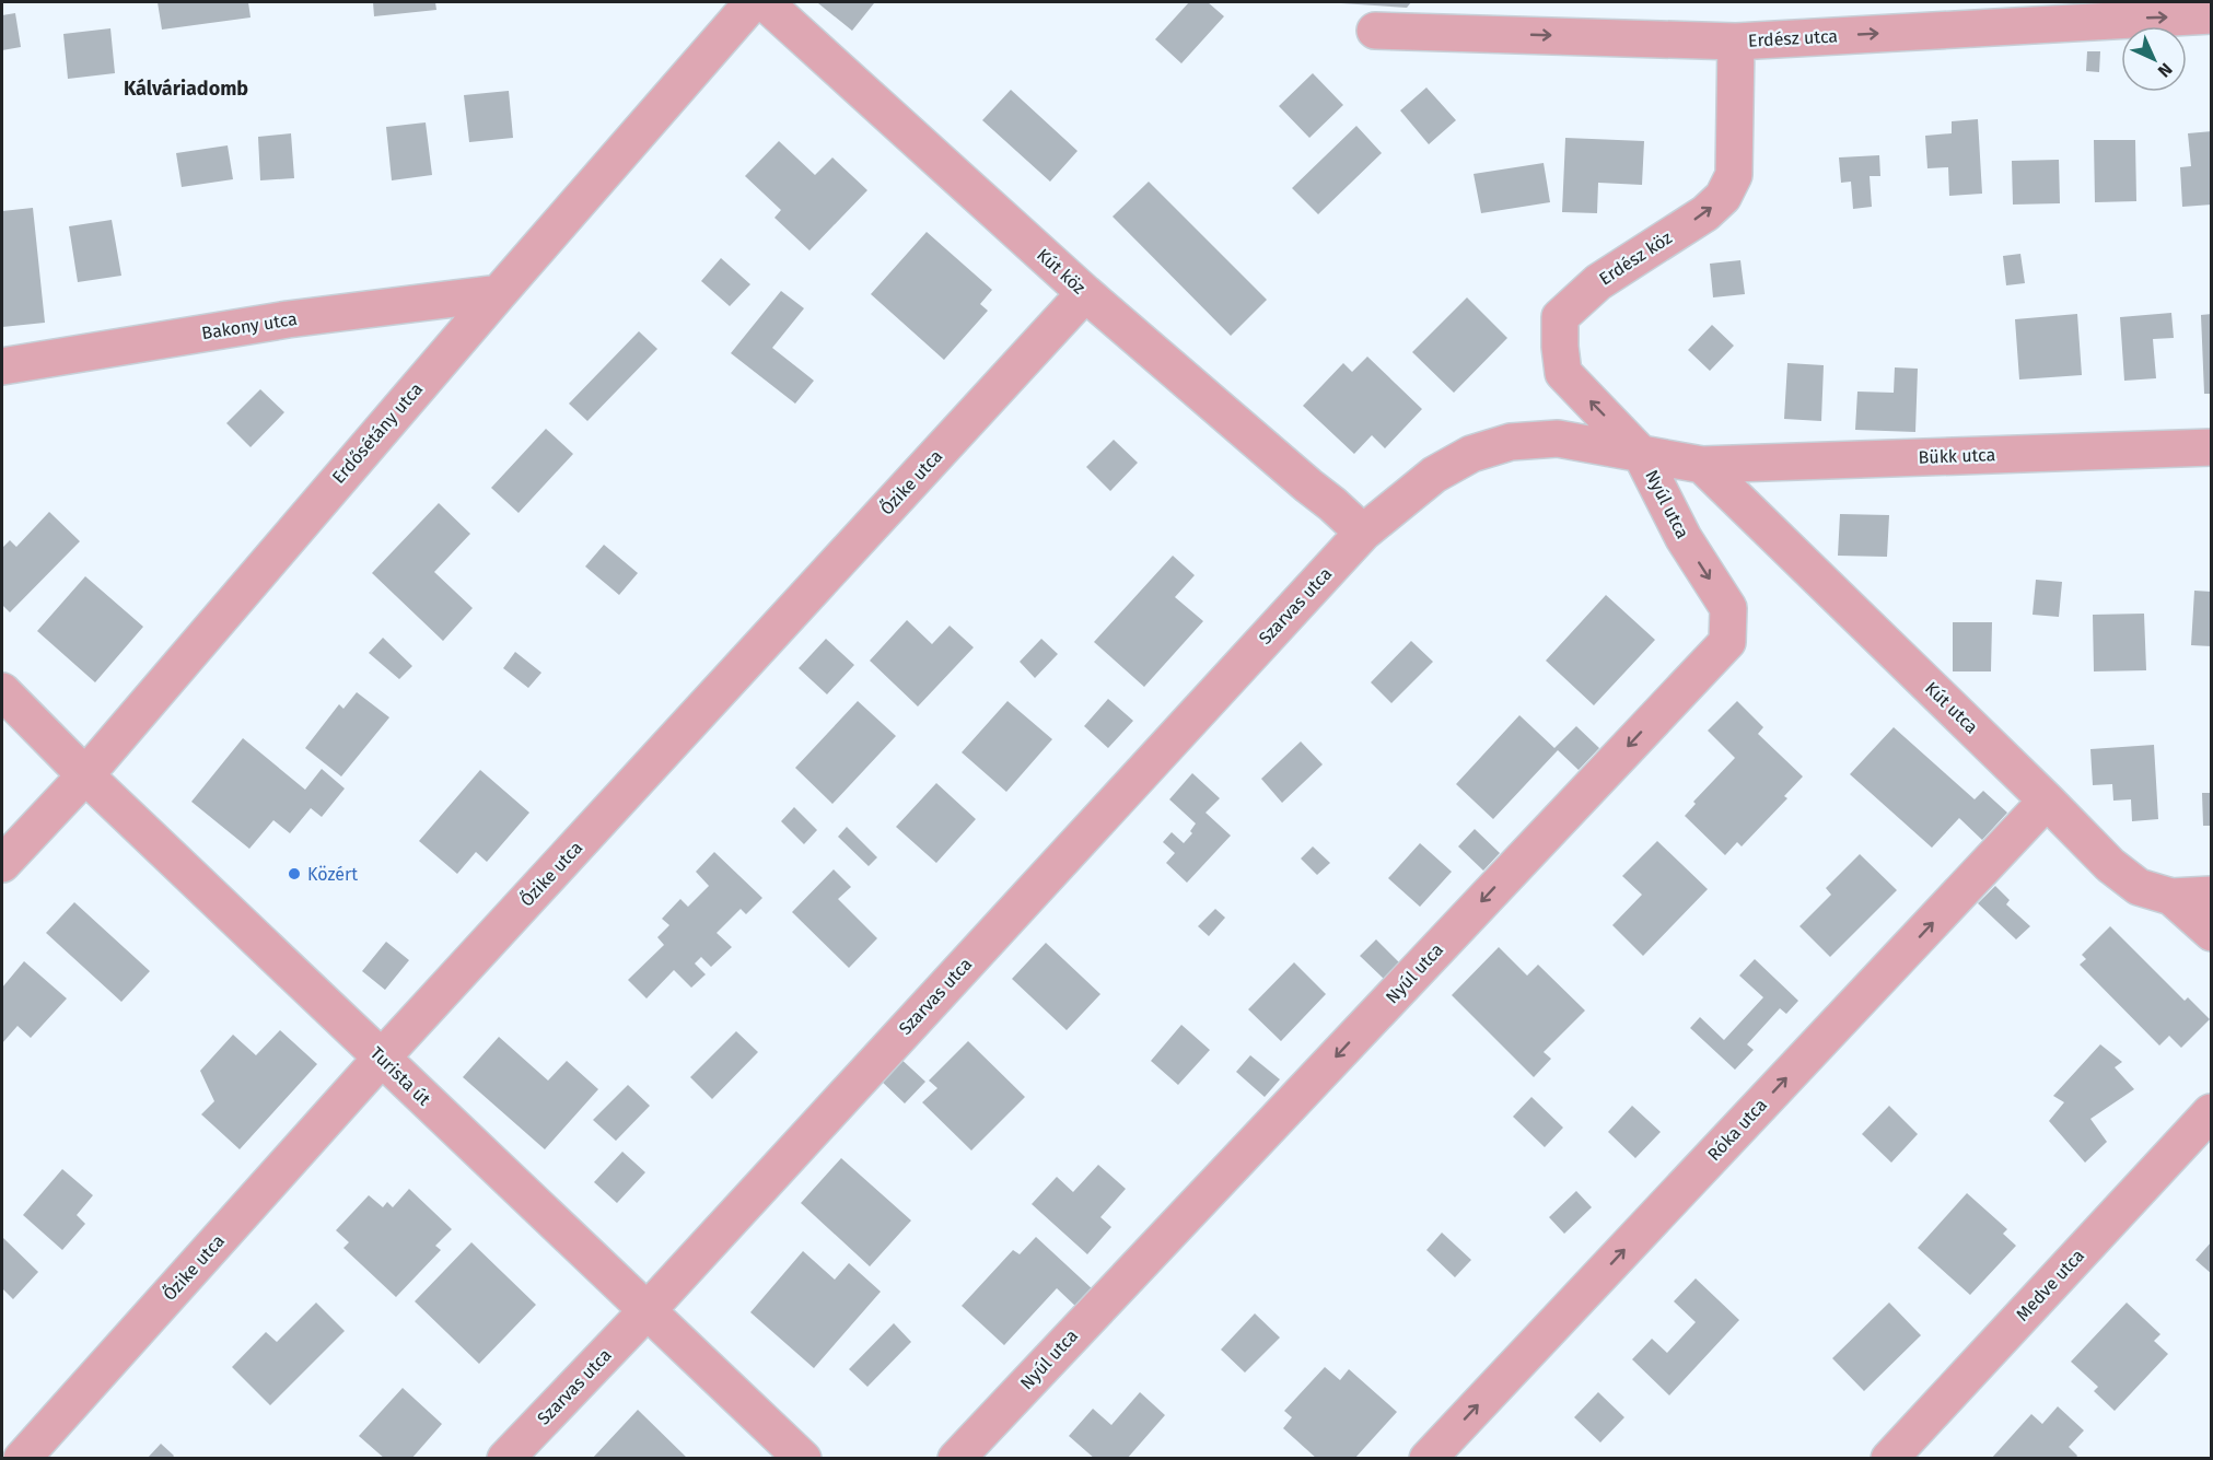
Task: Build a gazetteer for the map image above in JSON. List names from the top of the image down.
{
  "streets": {
    "street": [
      "Erdész utca",
      "Erdész köz",
      "Kút köz",
      "Bakony utca",
      "Erdősétány utca",
      "Bükk utca",
      "Őzike utca",
      "Nyúl utca",
      "Szarvas utca",
      "Kút utca",
      "Turista út",
      "Róka utca",
      "Medve utca"
    ]
  },
  "crossings": [
    ["Erdész utca", "Erdész köz"],
    ["Erdész köz", "Bükk utca"],
    ["Erdész köz", "Nyúl utca"],
    ["Erdész köz", "Szarvas utca"],
    ["Kút köz", "Őzike utca"],
    ["Kút köz", "Szarvas utca"],
    ["Bakony utca", "Erdősétány utca"],
    ["Erdősétány utca", "Turista út"],
    ["Bükk utca", "Nyúl utca"],
    ["Bükk utca", "Szarvas utca"],
    ["Bükk utca", "Kút utca"],
    ["Őzike utca", "Turista út"],
    ["Nyúl utca", "Szarvas utca"],
    ["Szarvas utca", "Turista út"],
    ["Kút utca", "Róka utca"]
  ],
  "one_way": ["Erdész utca", "Nyúl utca", "Róka utca"],
  "districts": ["Kálváriadomb"],
  "places": ["Közért"],
  "north": "bottom right"
}
